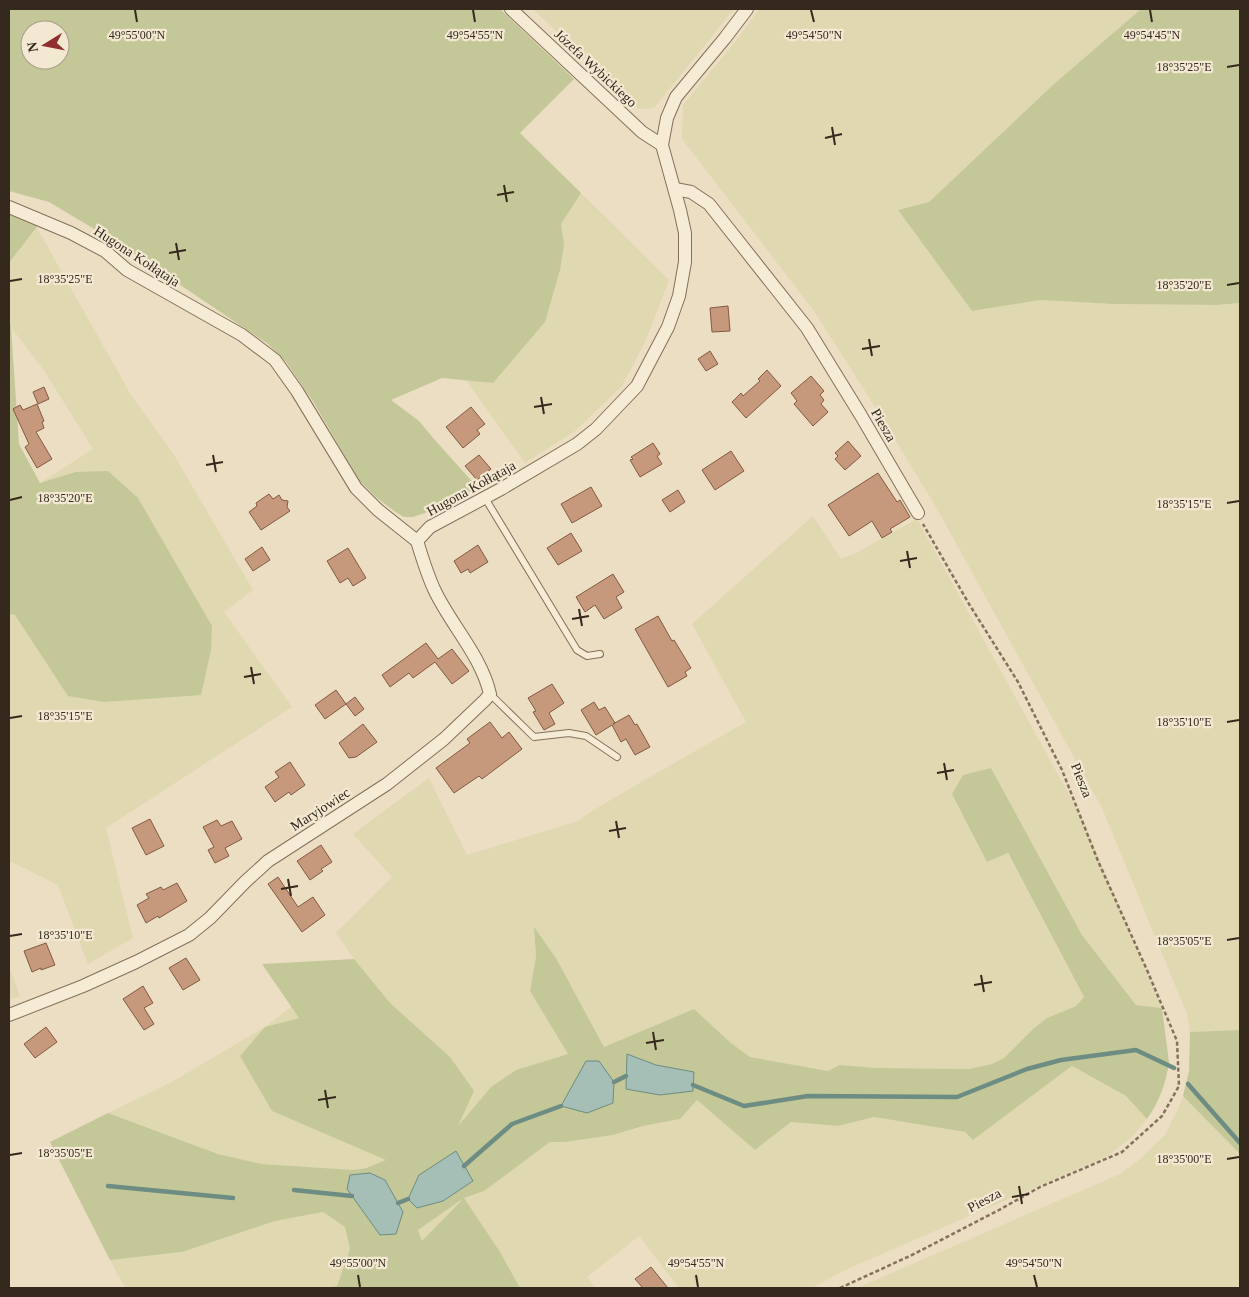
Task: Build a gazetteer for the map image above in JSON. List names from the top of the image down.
{
  "streets": {
    "street": [
      "Józefa Wybickiego",
      "Hugona Kołłątaja",
      "Piesza",
      "Maryjowiec"
    ]
  },
  "crossings": [
    ["Józefa Wybickiego", "Hugona Kołłątaja"],
    ["Hugona Kołłątaja", "Piesza"]
  ],
  "north": "left",
  "coordinates": [
    "49°55'00\"N",
    "49°54'55\"N",
    "49°54'50\"N",
    "49°54'45\"N",
    "18°35'25\"E",
    "18°35'20\"E",
    "18°35'15\"E",
    "18°35'10\"E",
    "18°35'05\"E",
    "18°35'00\"E"
  ]
}
